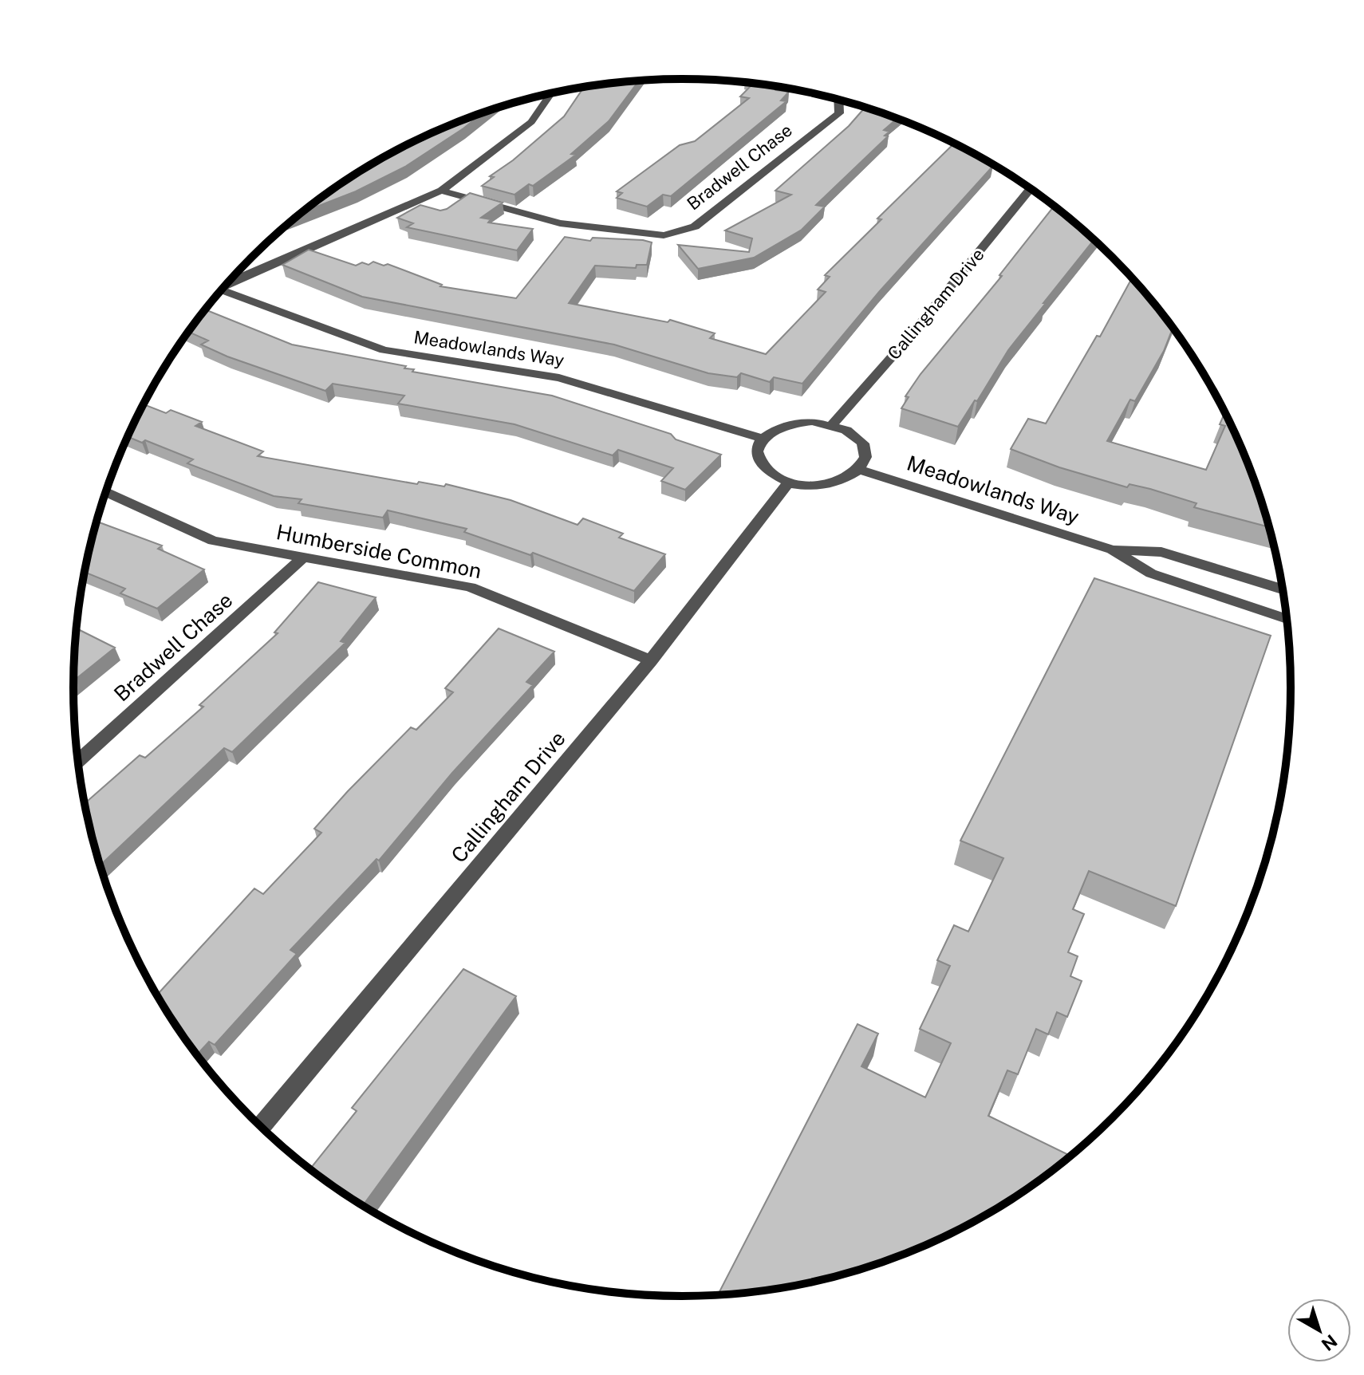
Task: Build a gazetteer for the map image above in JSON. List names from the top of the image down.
{
  "streets": {
    "street": [
      "Bradwell Chase",
      "Callingham Drive",
      "Meadowlands Way",
      "Humberside Common"
    ]
  },
  "crossings": [
    ["Bradwell Chase", "Humberside Common"],
    ["Callingham Drive", "Meadowlands Way"],
    ["Callingham Drive", "Humberside Common"]
  ],
  "north": "bottom right"
}
